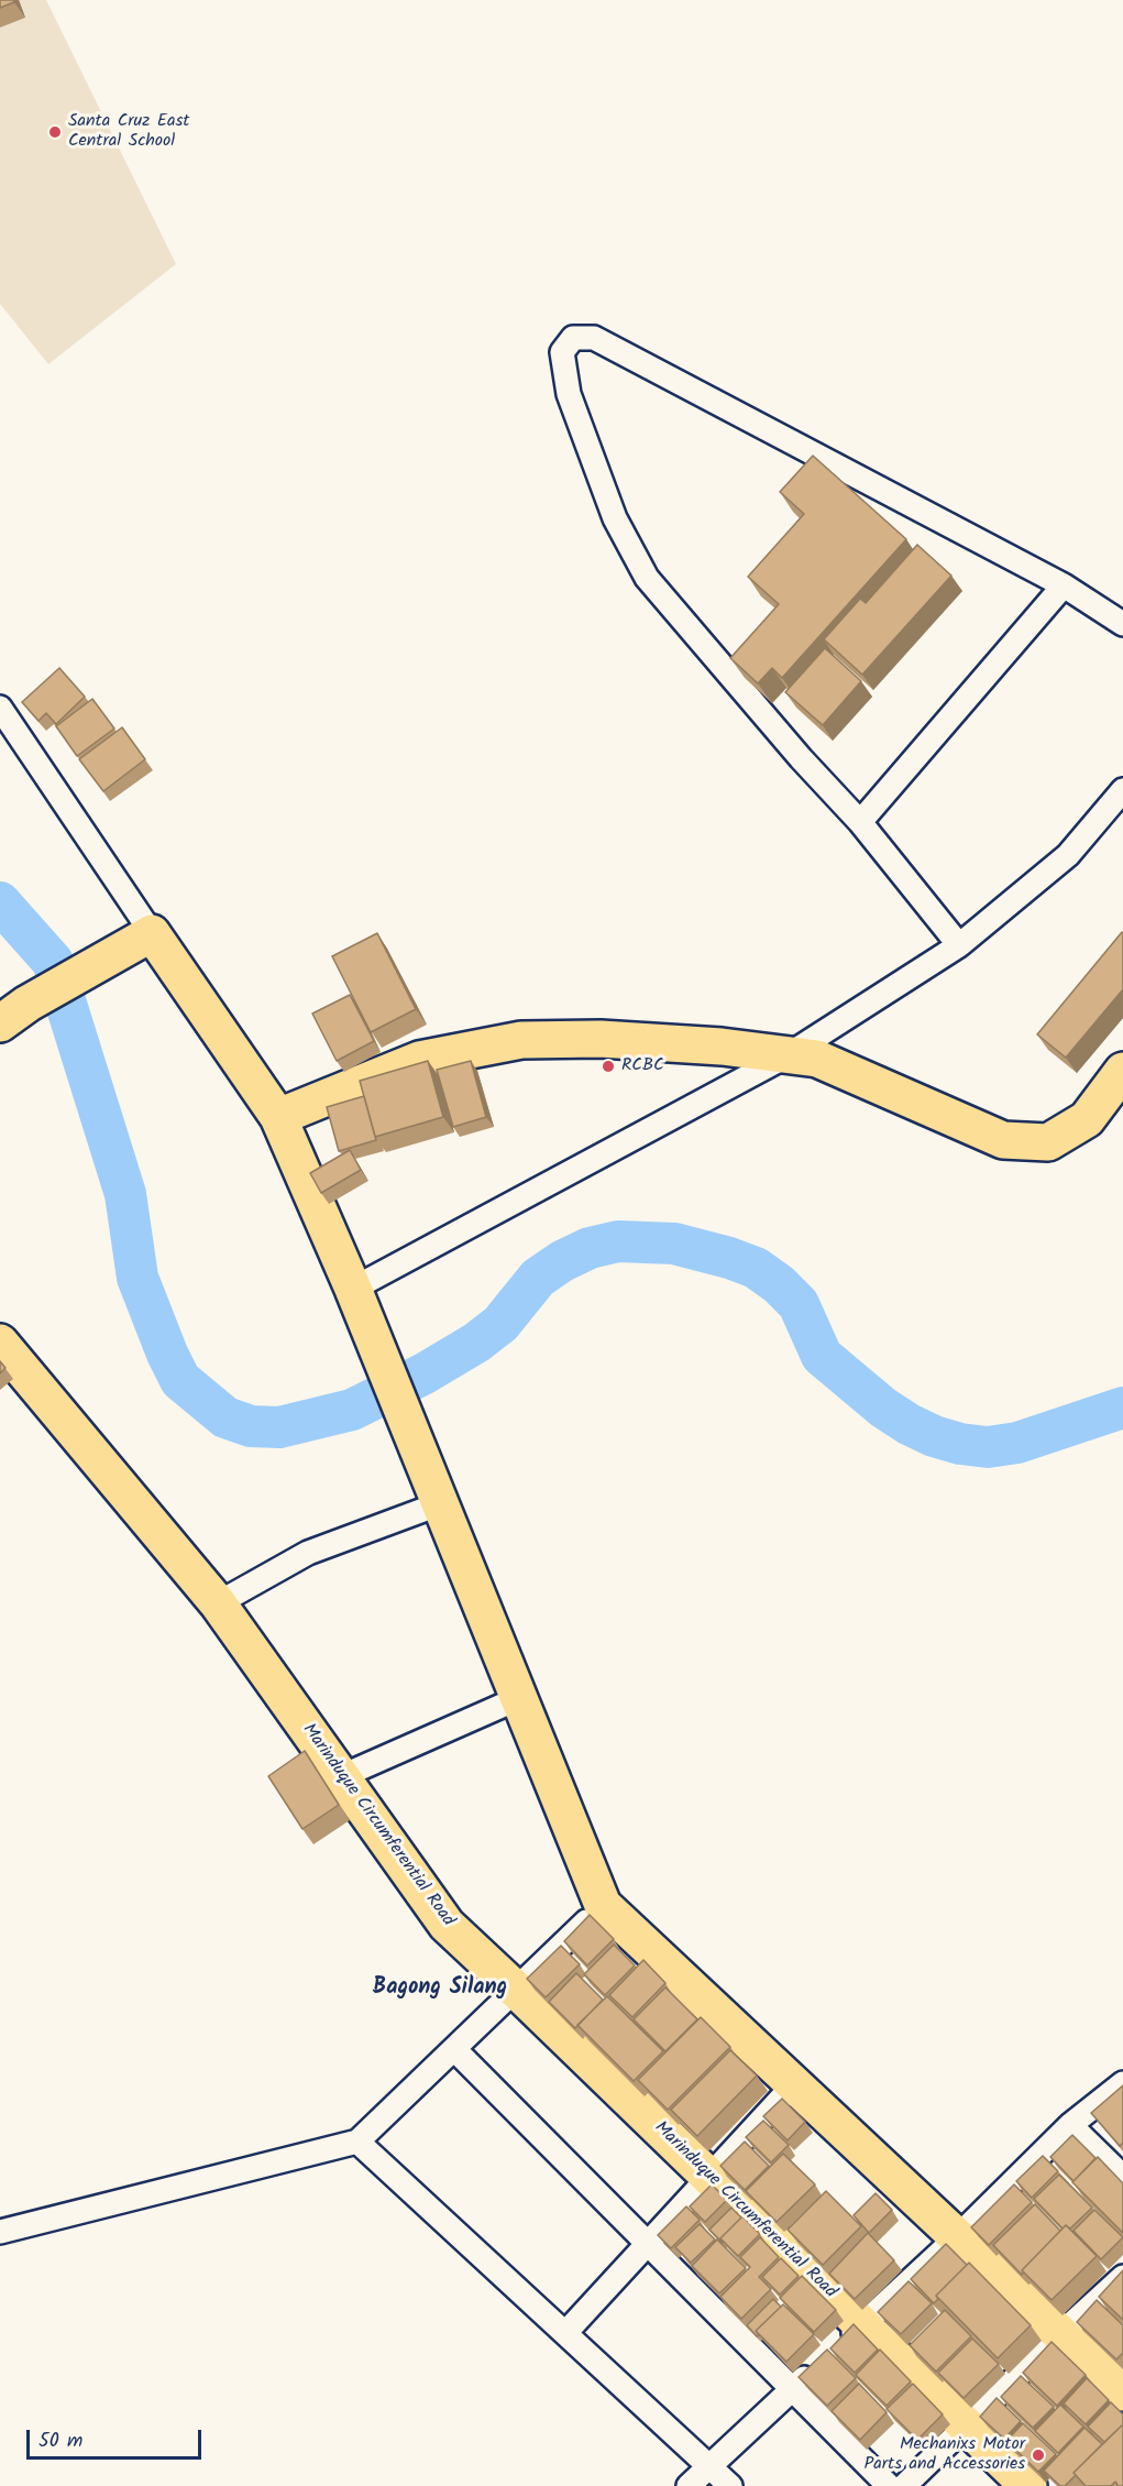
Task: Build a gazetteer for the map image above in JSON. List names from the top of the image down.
{
  "streets": {
    "main road": ["Marinduque Circumferential Road"]
  },
  "districts": ["Bagong Silang"],
  "places": ["Santa Cruz East Central School", "RCBC", "Mechanixs Motor Parts and Accessories"],
  "scale_bar": "50 m"
}
